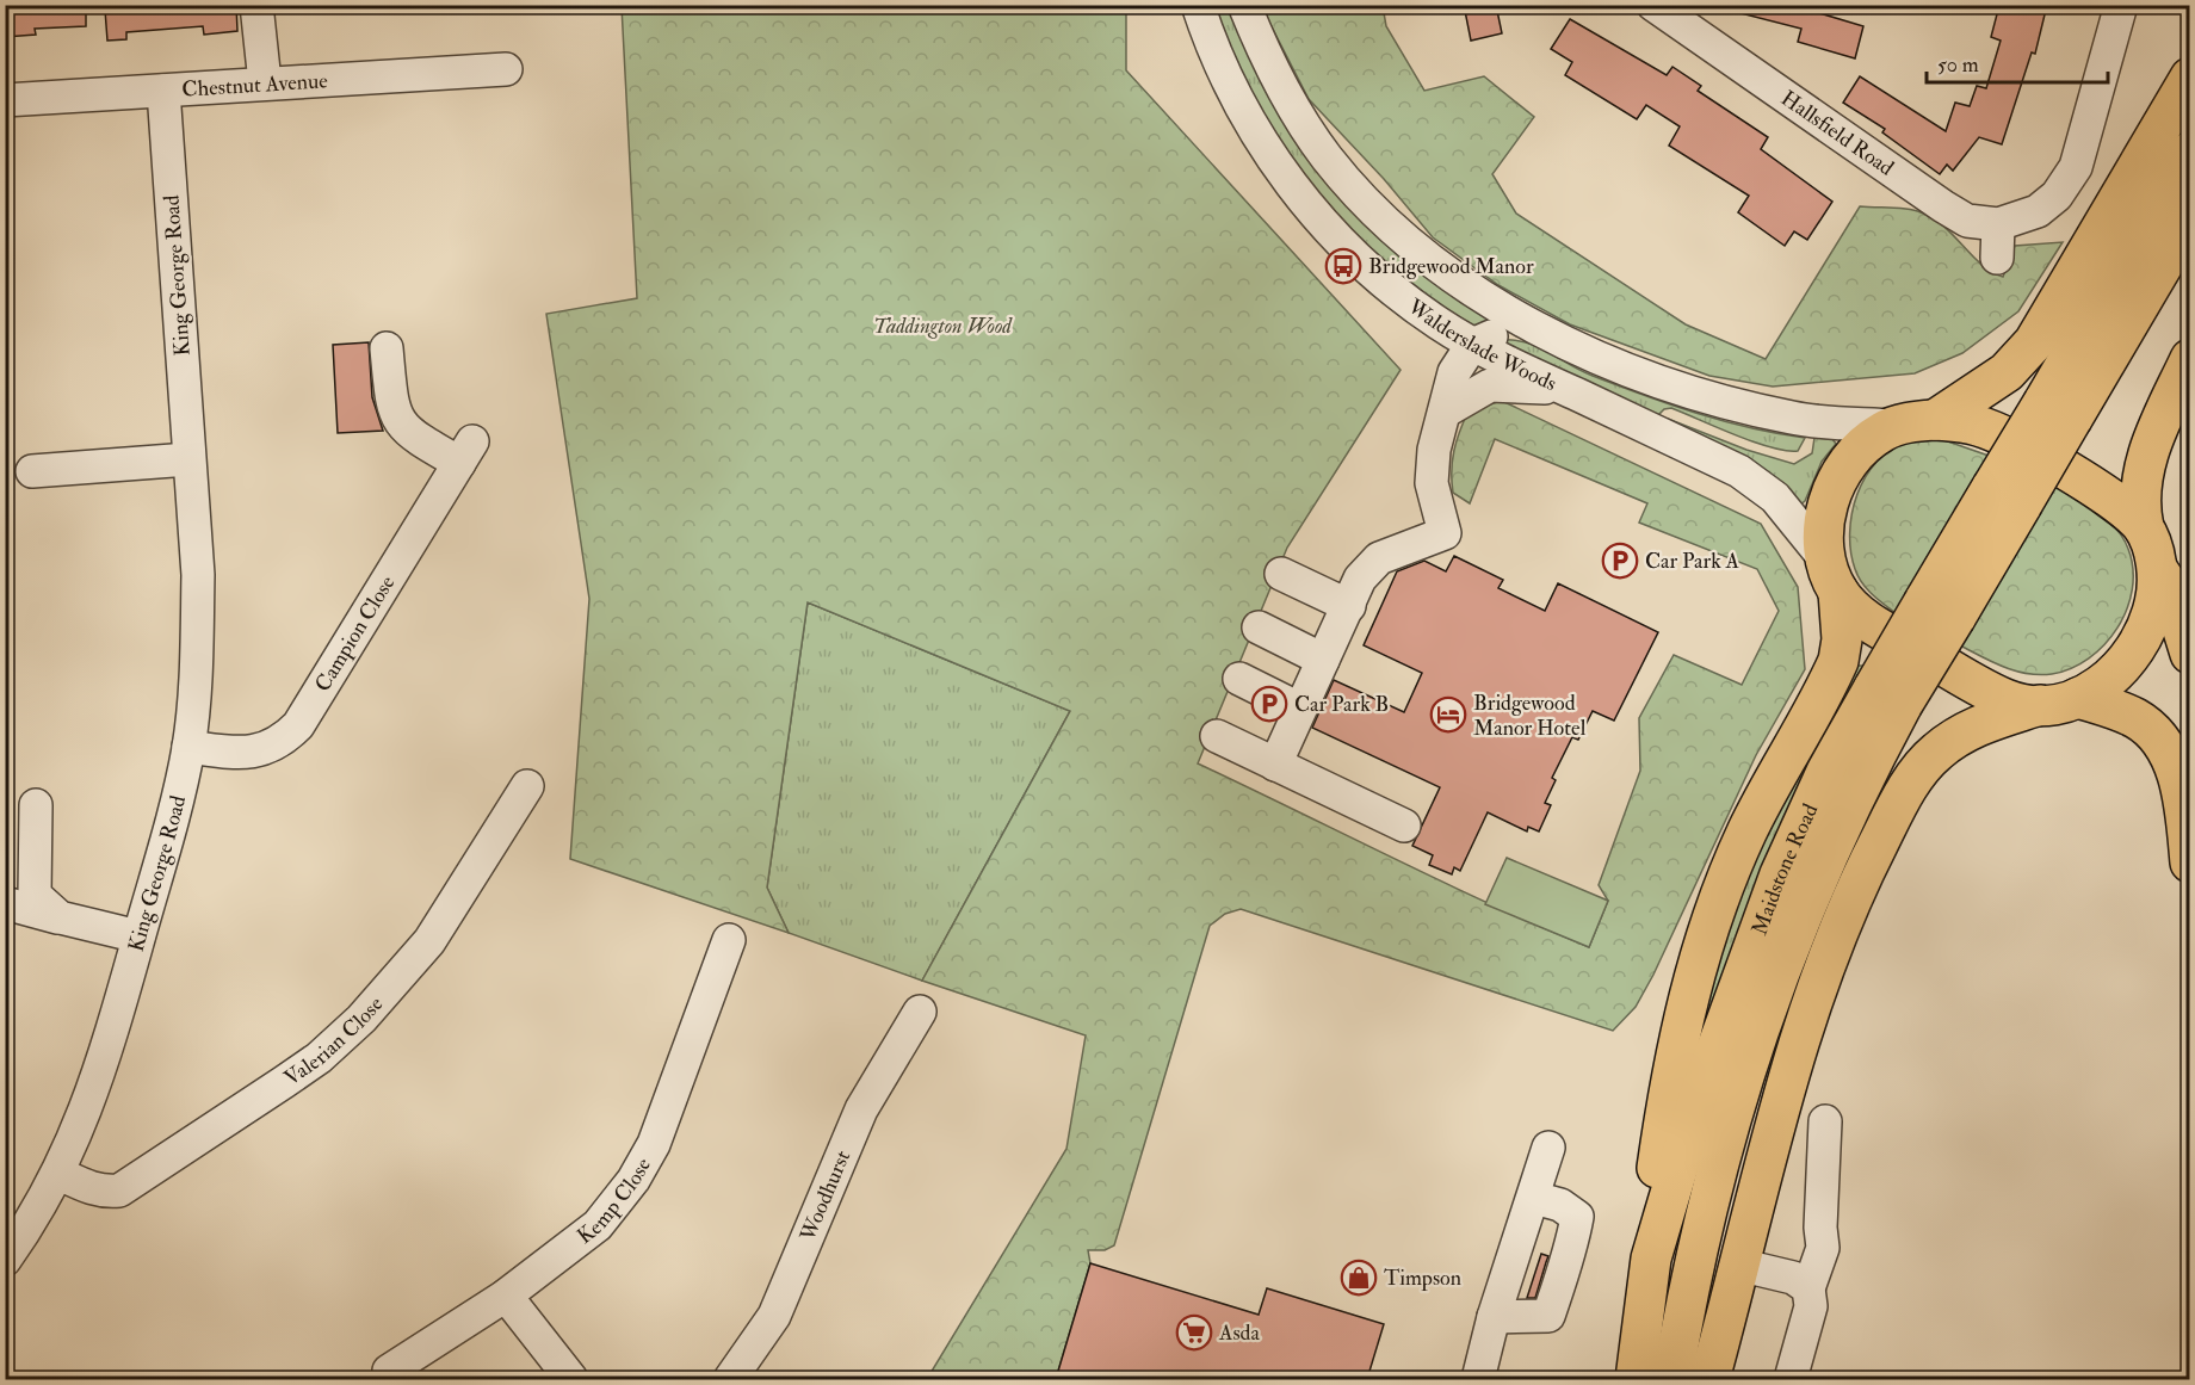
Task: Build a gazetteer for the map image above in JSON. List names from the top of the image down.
{
  "streets": {
    "main road": ["Maidstone Road"],
    "street": [
      "Chestnut Avenue",
      "Hallsfield Road",
      "King George Road",
      "Walderslade Woods",
      "Campion Close",
      "Valerian Close",
      "Woodhurst",
      "Kemp Close"
    ]
  },
  "crossings": [
    ["Chestnut Avenue", "King George Road"],
    ["King George Road", "Campion Close"],
    ["King George Road", "Valerian Close"]
  ],
  "parks": ["Taddington Wood"],
  "places": {
    "bus stop": ["Bridgewood Manor"],
    "parking": ["Car Park A", "Car Park B"],
    "hotel": ["Bridgewood Manor Hotel"],
    "shop": ["Timpson"],
    "supermarket": ["Asda"]
  },
  "scale_bar": "50 m"
}
